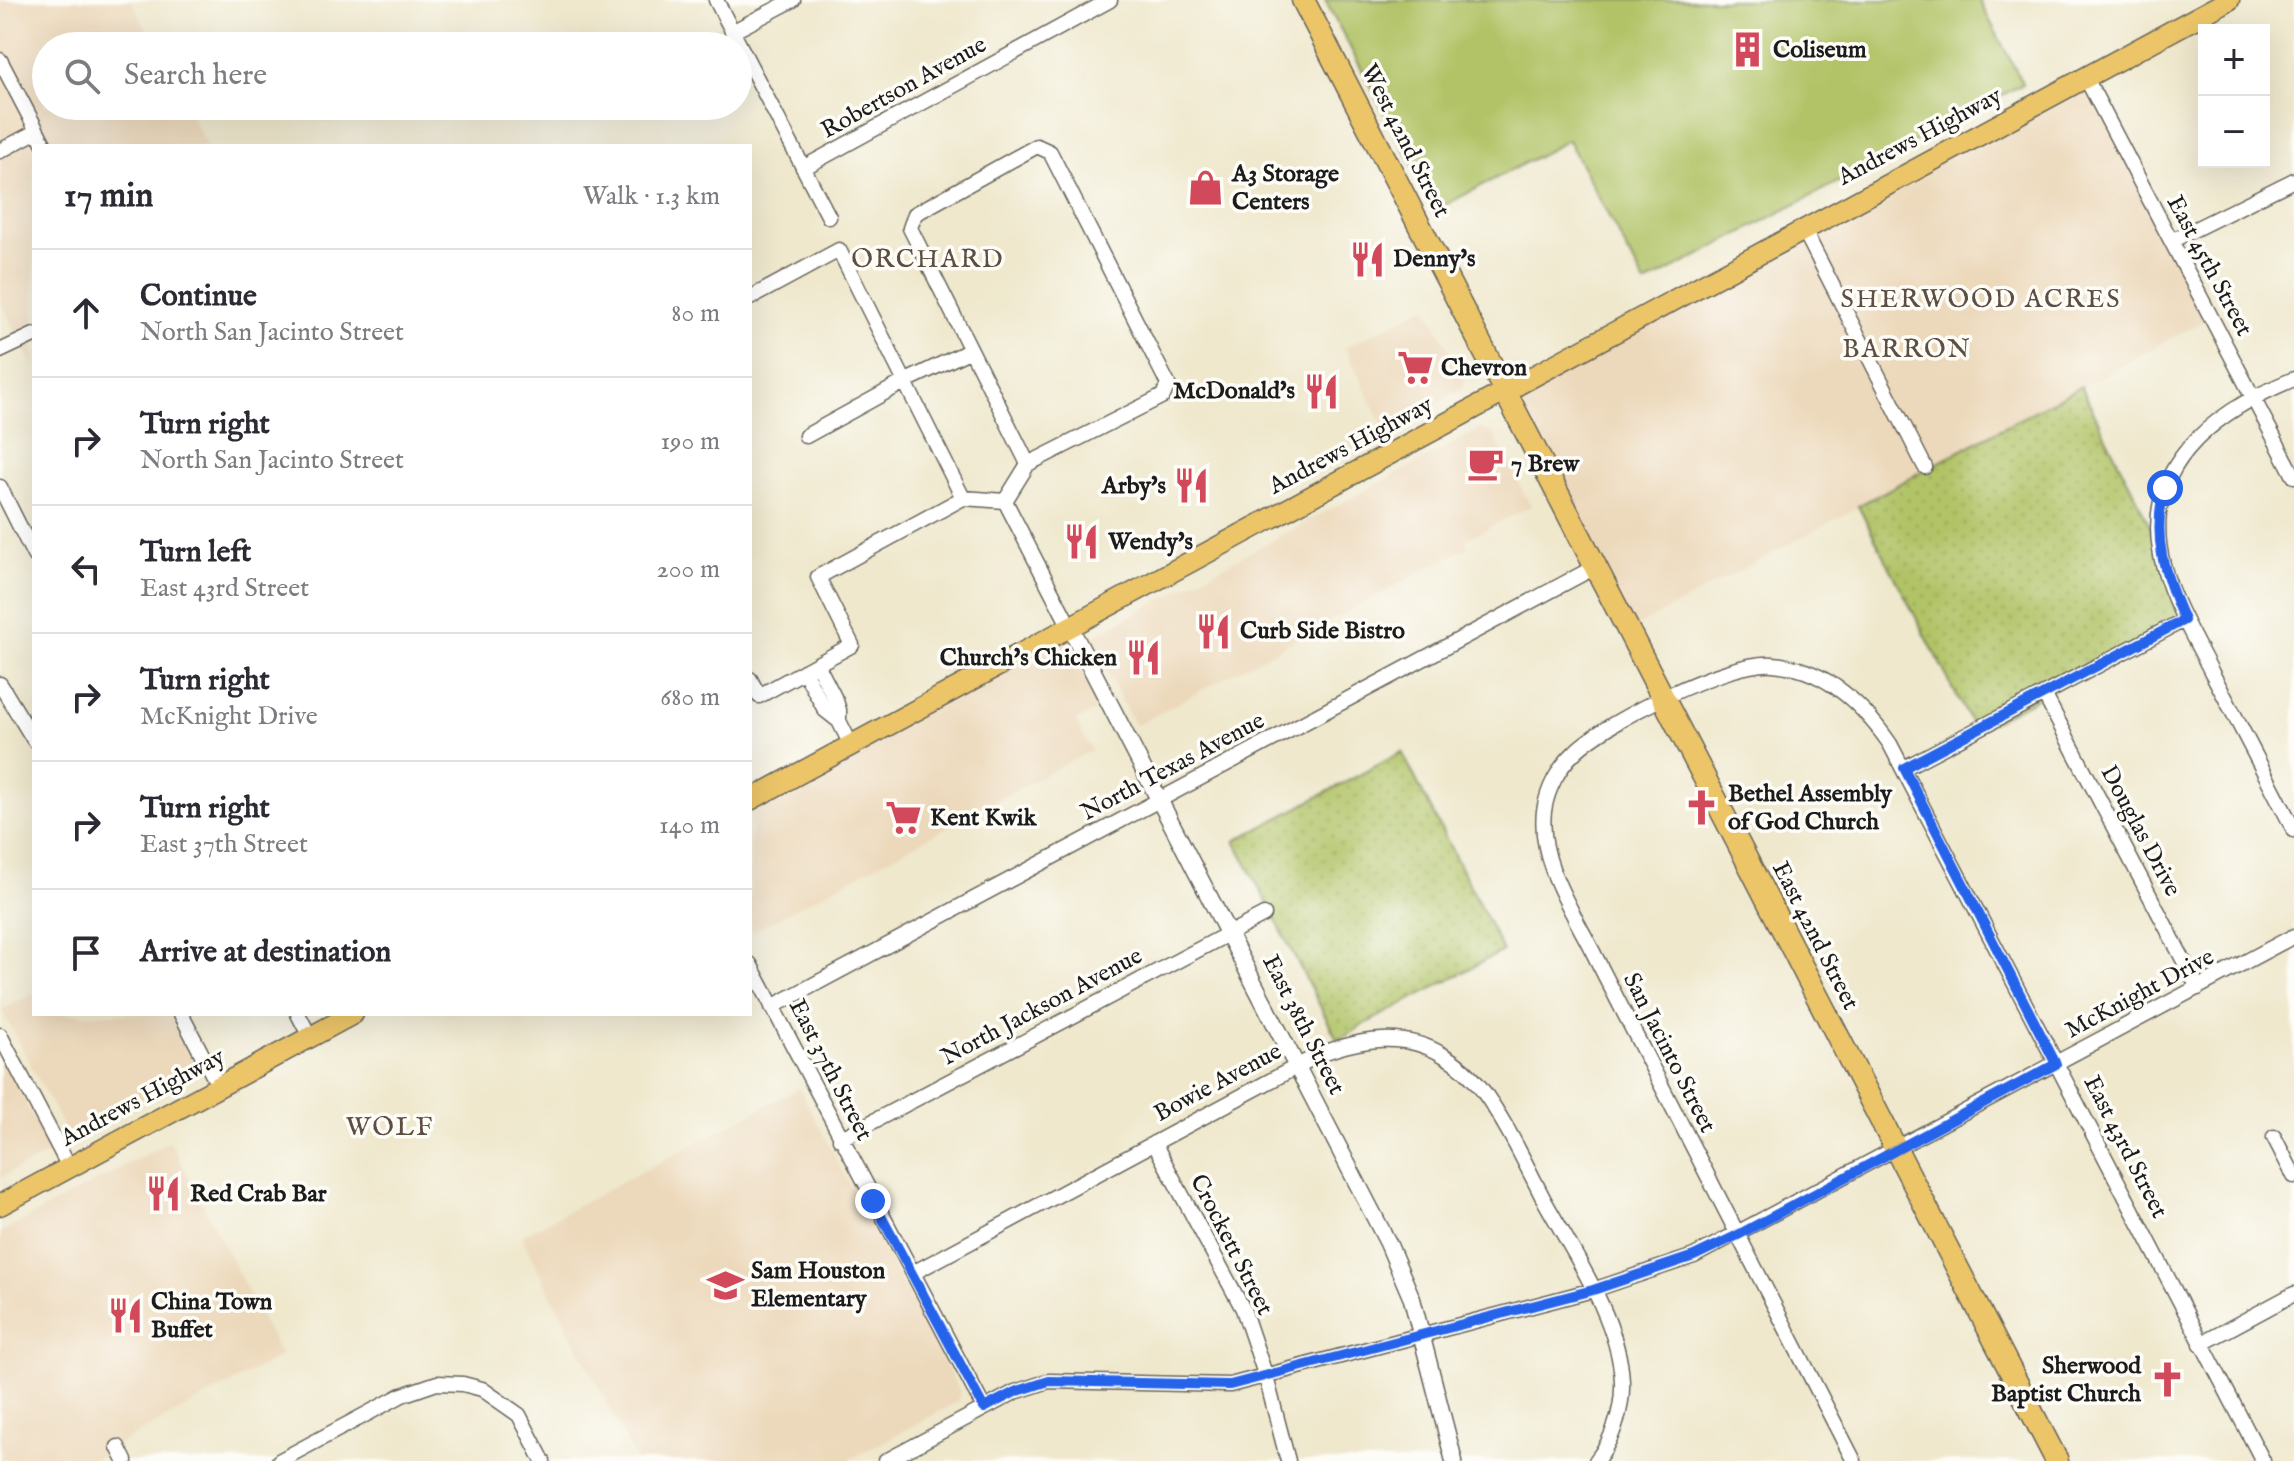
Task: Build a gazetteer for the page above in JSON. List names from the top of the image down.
{
  "streets": {
    "highway": ["West 42nd Street", "East 42nd Street"],
    "main road": ["Andrews Highway"],
    "street": [
      "Robertson Avenue",
      "East 45th Street",
      "North Texas Avenue",
      "Douglas Drive",
      "McKnight Drive",
      "North Jackson Avenue",
      "East 38th Street",
      "San Jacinto Street",
      "East 37th Street",
      "Bowie Avenue",
      "East 43rd Street",
      "Crockett Street"
    ]
  },
  "crossings": [
    ["Andrews Highway", "West 42nd Street"],
    ["Andrews Highway", "East 45th Street"],
    ["Andrews Highway", "East 42nd Street"],
    ["Andrews Highway", "East 38th Street"],
    ["West 42nd Street", "East 42nd Street"],
    ["North Texas Avenue", "East 42nd Street"],
    ["North Texas Avenue", "East 38th Street"],
    ["North Texas Avenue", "East 37th Street"],
    ["Douglas Drive", "McKnight Drive"],
    ["East 42nd Street", "McKnight Drive"],
    ["East 42nd Street", "San Jacinto Street"],
    ["McKnight Drive", "East 38th Street"],
    ["McKnight Drive", "San Jacinto Street"],
    ["McKnight Drive", "East 37th Street"],
    ["McKnight Drive", "Bowie Avenue"],
    ["McKnight Drive", "East 43rd Street"],
    ["McKnight Drive", "Crockett Street"],
    ["North Jackson Avenue", "East 38th Street"],
    ["North Jackson Avenue", "East 37th Street"],
    ["East 38th Street", "Bowie Avenue"],
    ["San Jacinto Street", "East 43rd Street"],
    ["East 37th Street", "Bowie Avenue"],
    ["Bowie Avenue", "Crockett Street"]
  ],
  "districts": [
    "ORCHARD",
    "SHERWOOD ACRES",
    "BARRON",
    "WOLF"
  ],
  "places": {
    "building": ["Coliseum"],
    "shop": ["A3 Storage Centers"],
    "restaurant": [
      "Denny's",
      "McDonald's",
      "Arby's",
      "Wendy's",
      "Curb Side Bistro",
      "Church's Chicken",
      "Red Crab Bar",
      "China Town Buffet"
    ],
    "supermarket": ["Chevron", "Kent Kwik"],
    "cafe": ["7 Brew"],
    "church": ["Bethel Assembly of God Church", "Sherwood Baptist Church"],
    "school or university": ["Sam Houston Elementary"]
  },
  "page": {
    "map_buttons": ["+", "−"],
    "search": "Search here",
    "heading": ["17 min", "Walk · 1.3 km"],
    "list": [
      ["Continue", "North San Jacinto Street", "80 m"],
      ["Turn right", "North San Jacinto Street", "190 m"],
      ["Turn left", "East 43rd Street", "200 m"],
      ["Turn right", "McKnight Drive", "680 m"],
      ["Turn right", "East 37th Street", "140 m"],
      "Arrive at destination"
    ]
  }
}
